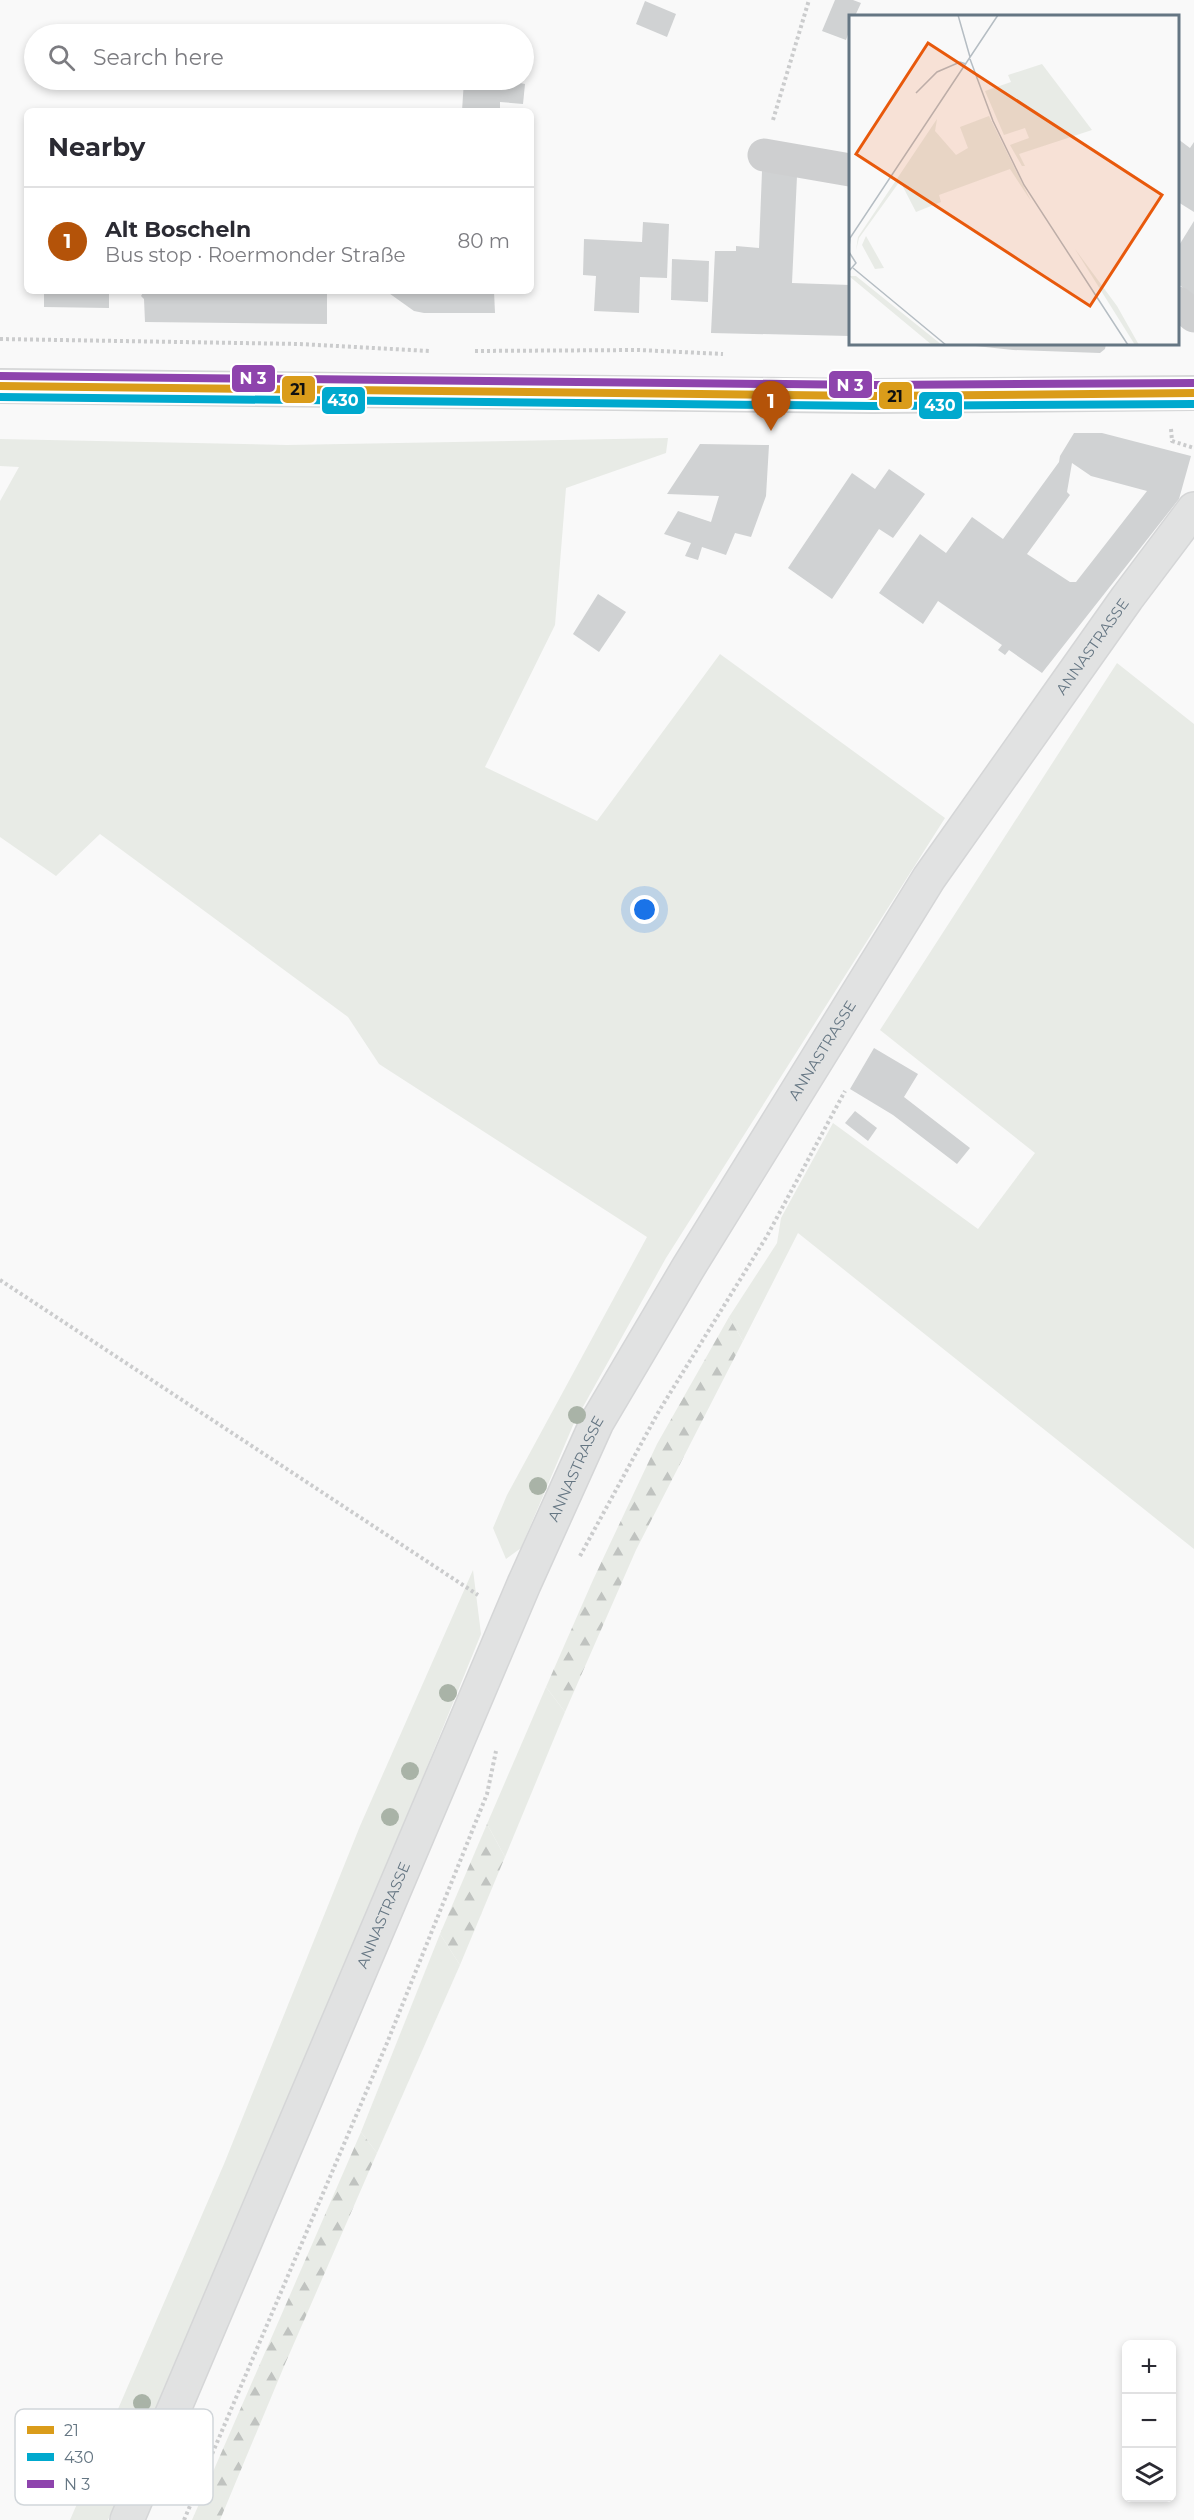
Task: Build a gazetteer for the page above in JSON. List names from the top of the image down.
{
  "streets": {
    "main road": ["ANNASTRASSE"]
  },
  "lines": ["transit line 21", "transit line 430"],
  "legend": ["21", "430", "N 3"],
  "page": {
    "search": "Search here",
    "heading": "Nearby",
    "list": [
      {
        "mark": "1",
        "name": "Alt Boscheln",
        "note": "Bus stop · Roermonder Straße",
        "value": "80 m"
      }
    ],
    "pins": "1",
    "map_buttons": ["+", "−"]
  }
}
